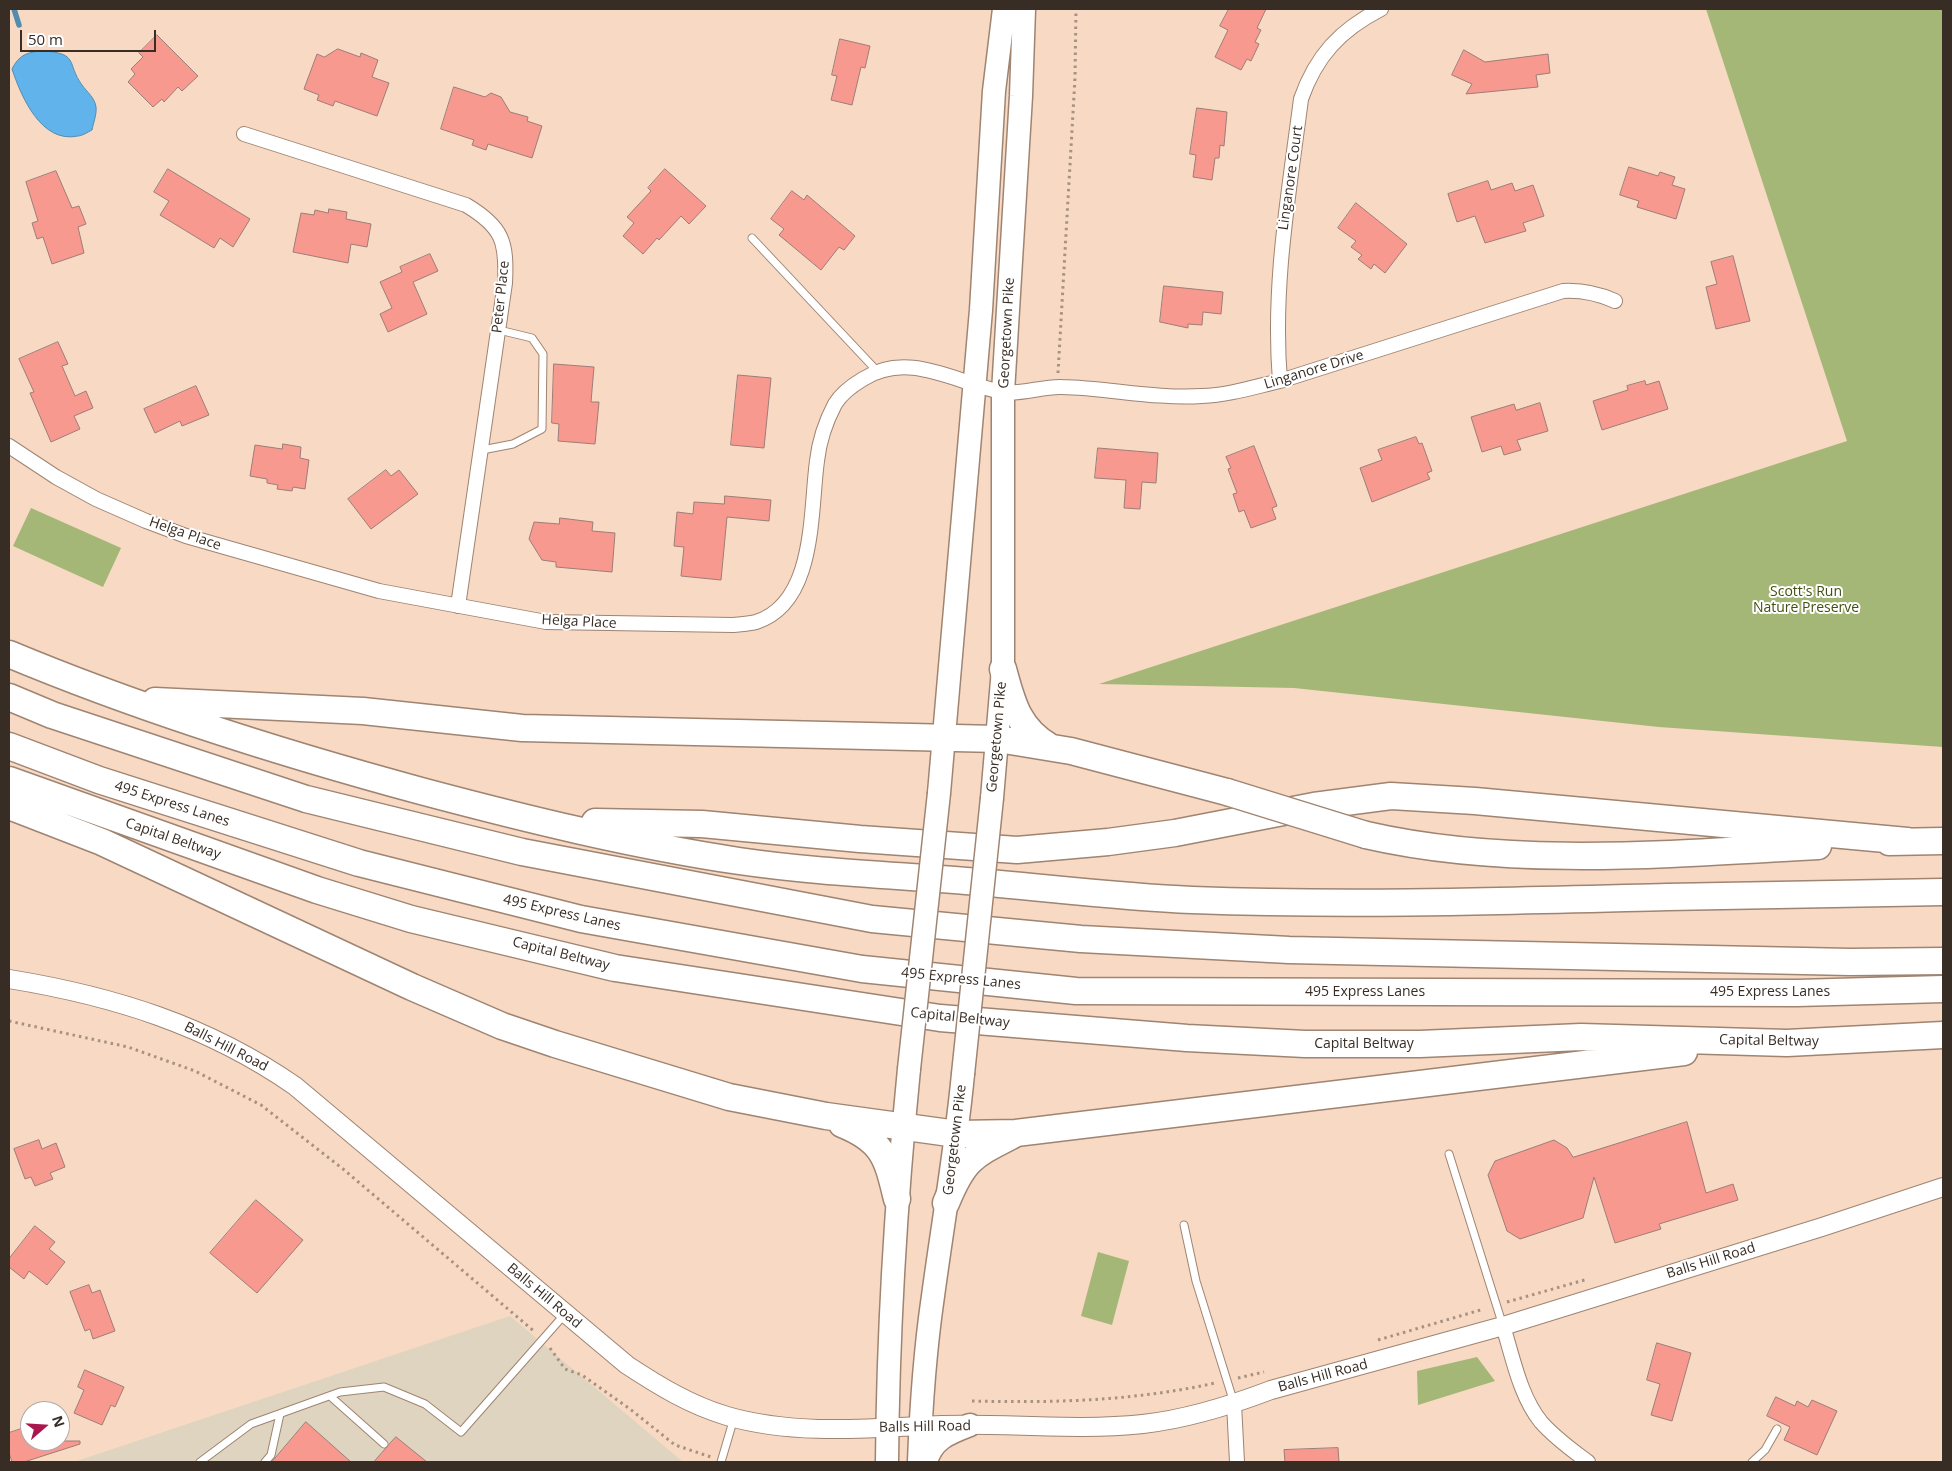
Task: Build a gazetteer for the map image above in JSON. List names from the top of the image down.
{
  "streets": {
    "highway": ["495 Express Lanes", "Capital Beltway"],
    "main road": ["Georgetown Pike"],
    "street": [
      "Linganore Court",
      "Peter Place",
      "Linganore Drive",
      "Helga Place",
      "Balls Hill Road"
    ]
  },
  "crossings": [
    ["Linganore Court", "Linganore Drive"],
    ["Peter Place", "Helga Place"],
    ["Georgetown Pike", "Linganore Drive"],
    ["Georgetown Pike", "Helga Place"],
    ["Georgetown Pike", "Balls Hill Road"],
    ["Linganore Drive", "Helga Place"]
  ],
  "parks": ["Scott's Run Nature Preserve"],
  "scale_bar": "50 m",
  "north": "right"
}
